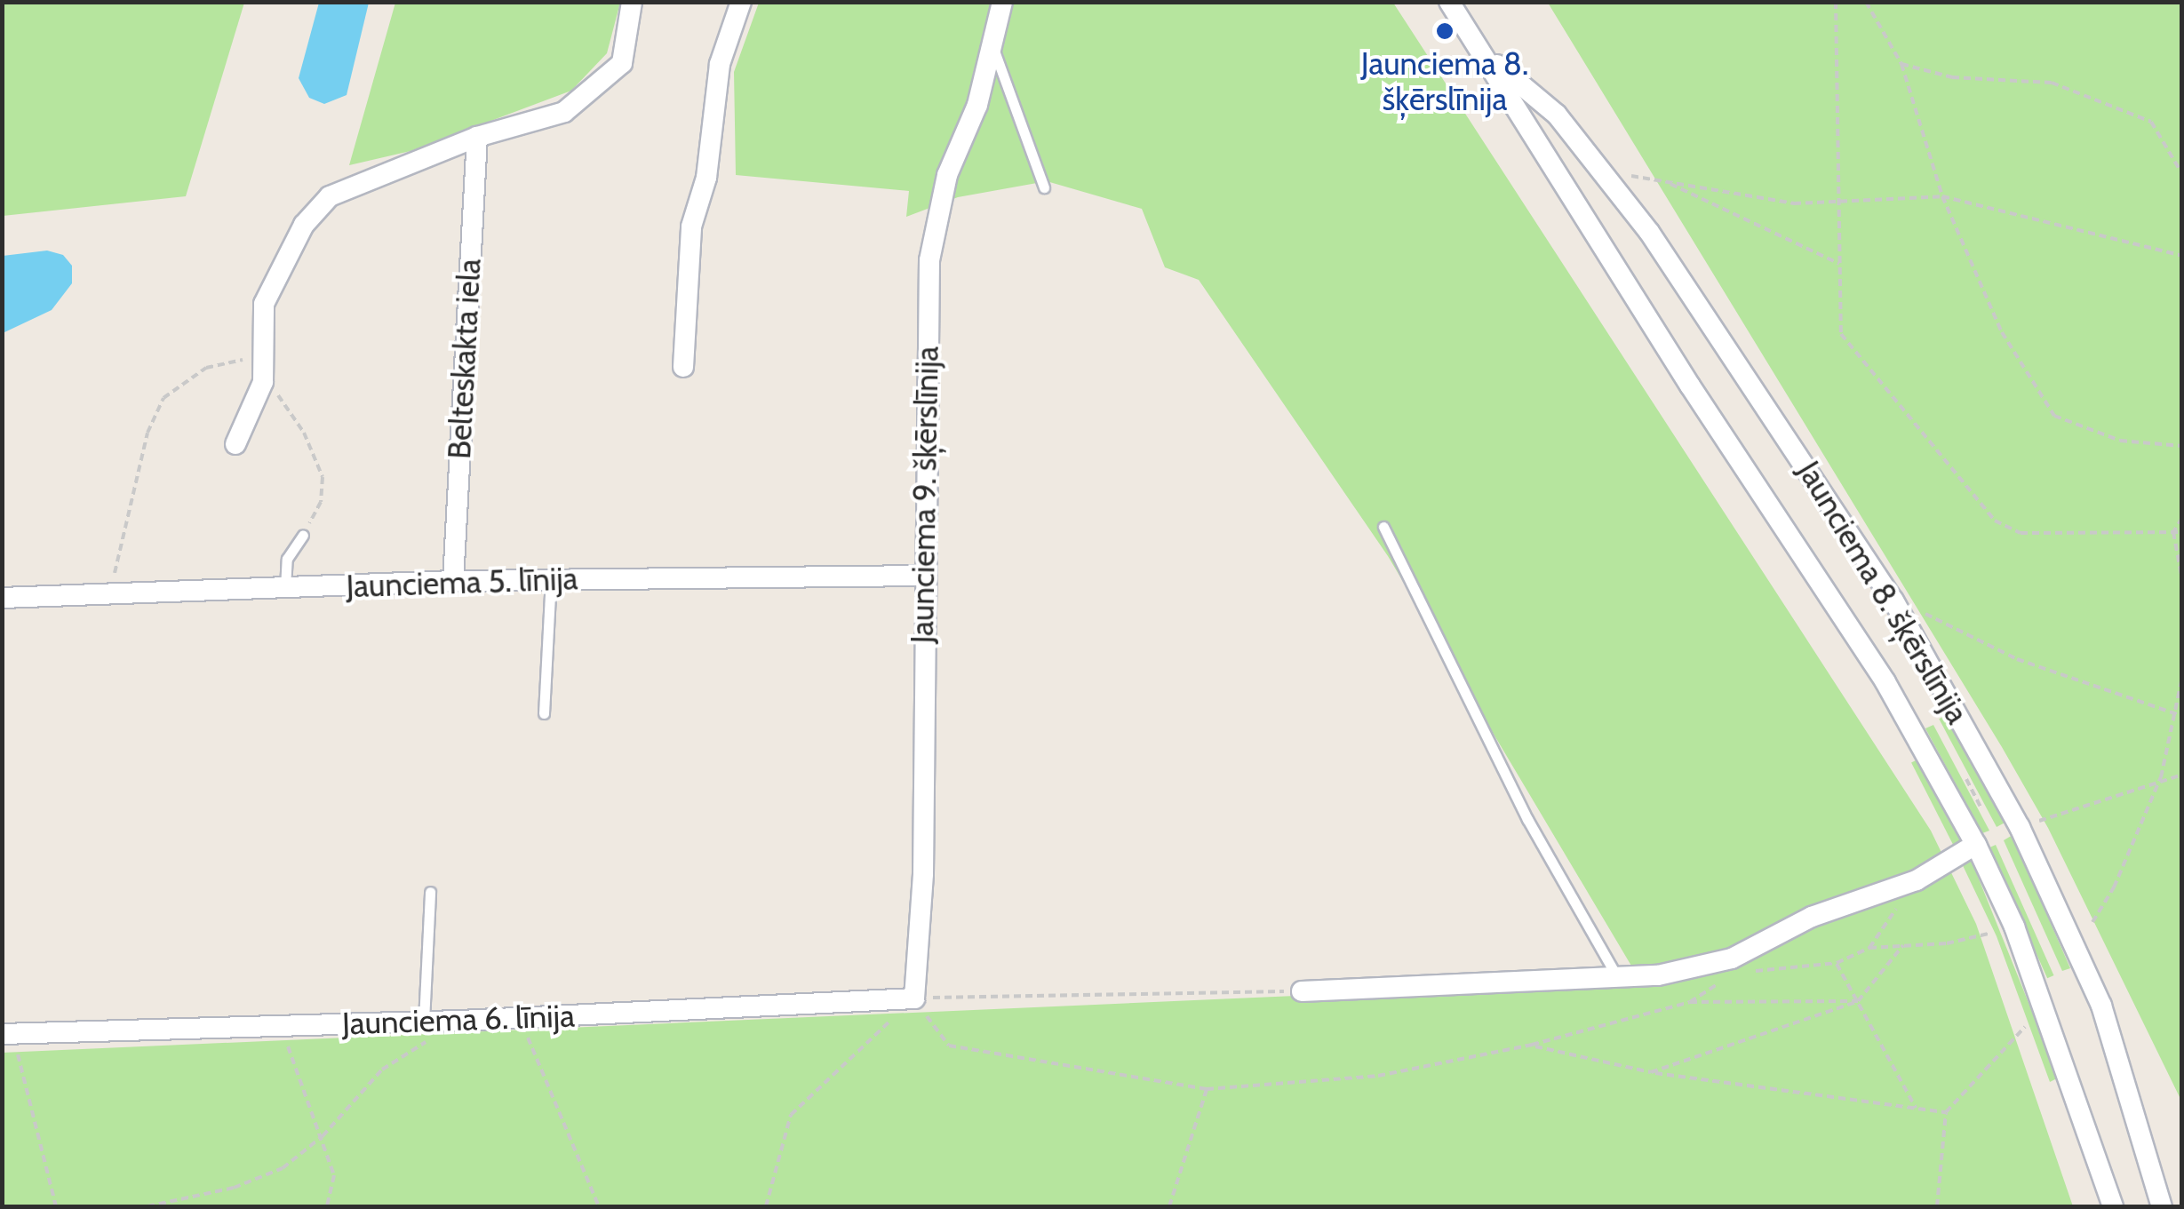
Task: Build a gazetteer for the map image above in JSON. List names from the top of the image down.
{
  "streets": {
    "street": [
      "Belteskakta iela",
      "Jaunciema 9. šķērslīnija",
      "Jaunciema 5. līnija",
      "Jaunciema 8. šķērslīnija",
      "Jaunciema 6. līnija"
    ]
  },
  "crossings": [
    ["Belteskakta iela", "Jaunciema 5. līnija"],
    ["Jaunciema 9. šķērslīnija", "Jaunciema 5. līnija"],
    ["Jaunciema 9. šķērslīnija", "Jaunciema 6. līnija"]
  ],
  "places": ["Jaunciema 8. šķērslīnija"]
}
